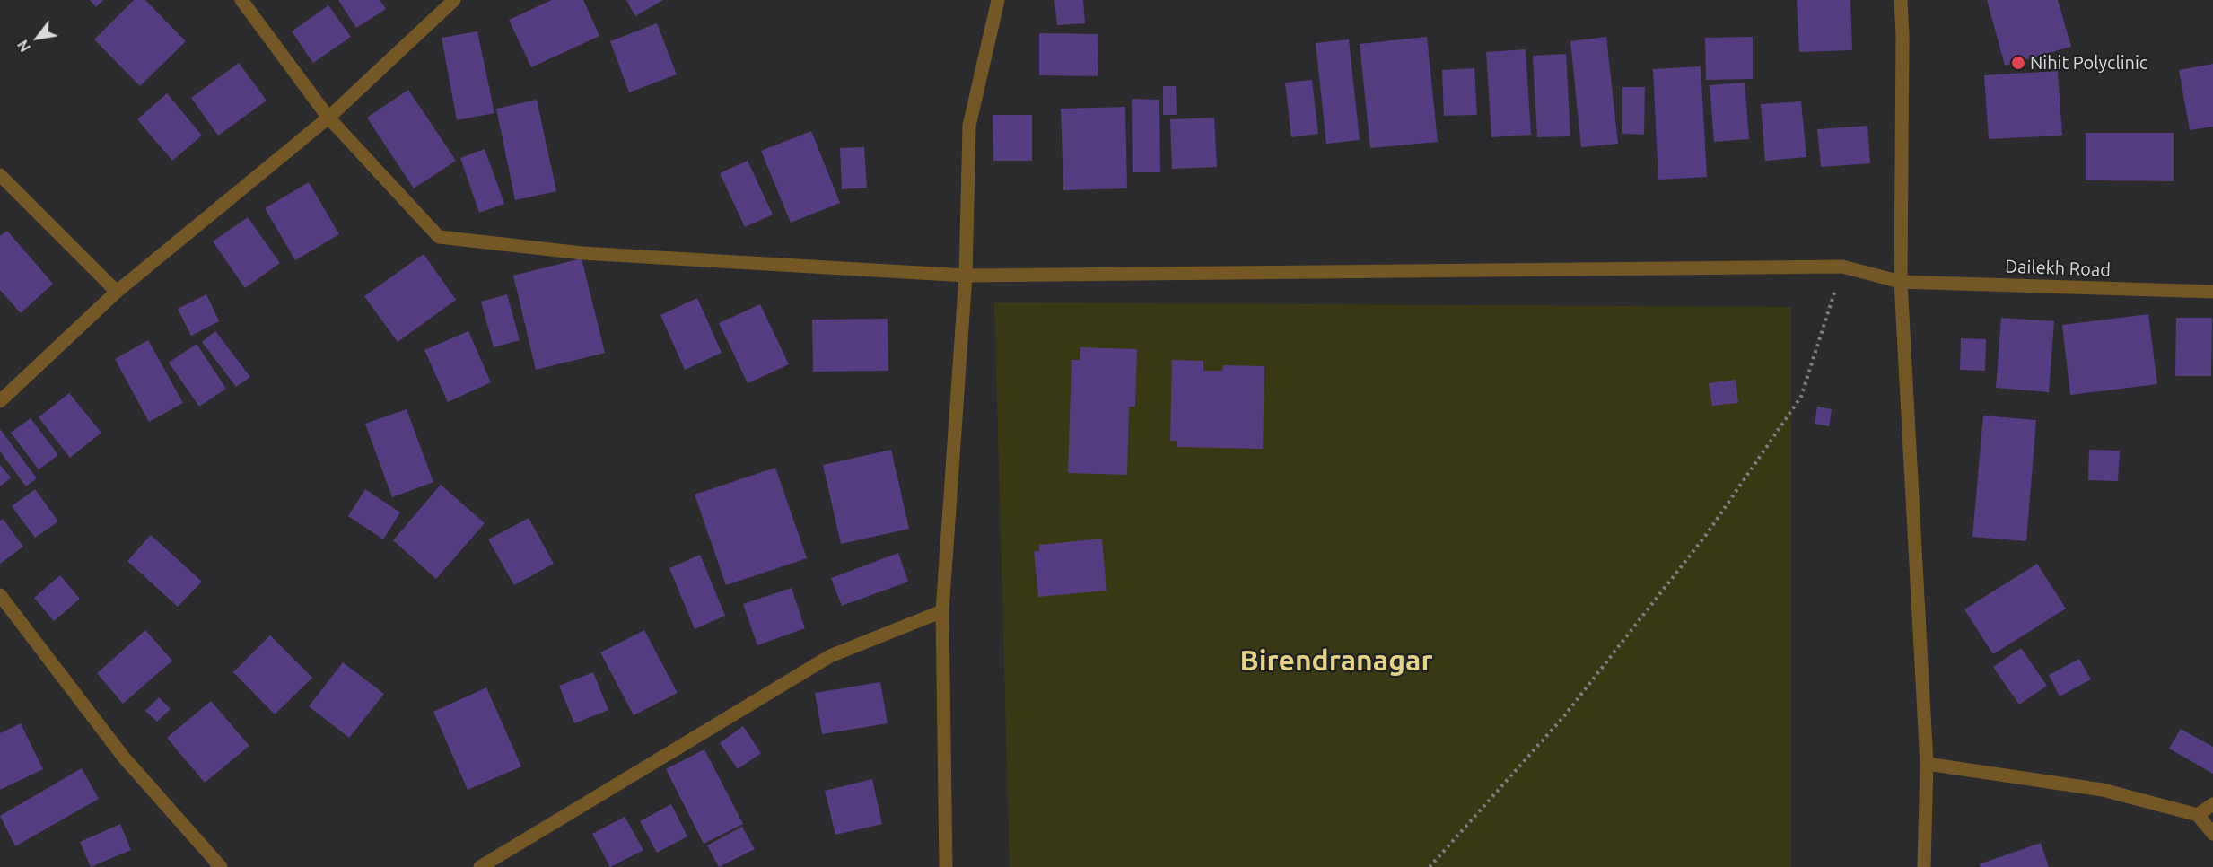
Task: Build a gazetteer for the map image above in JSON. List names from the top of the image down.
{
  "streets": {
    "street": ["Dailekh Road"]
  },
  "districts": ["Birendranagar"],
  "places": ["Nihit Polyclinic"],
  "north": "bottom left"
}
